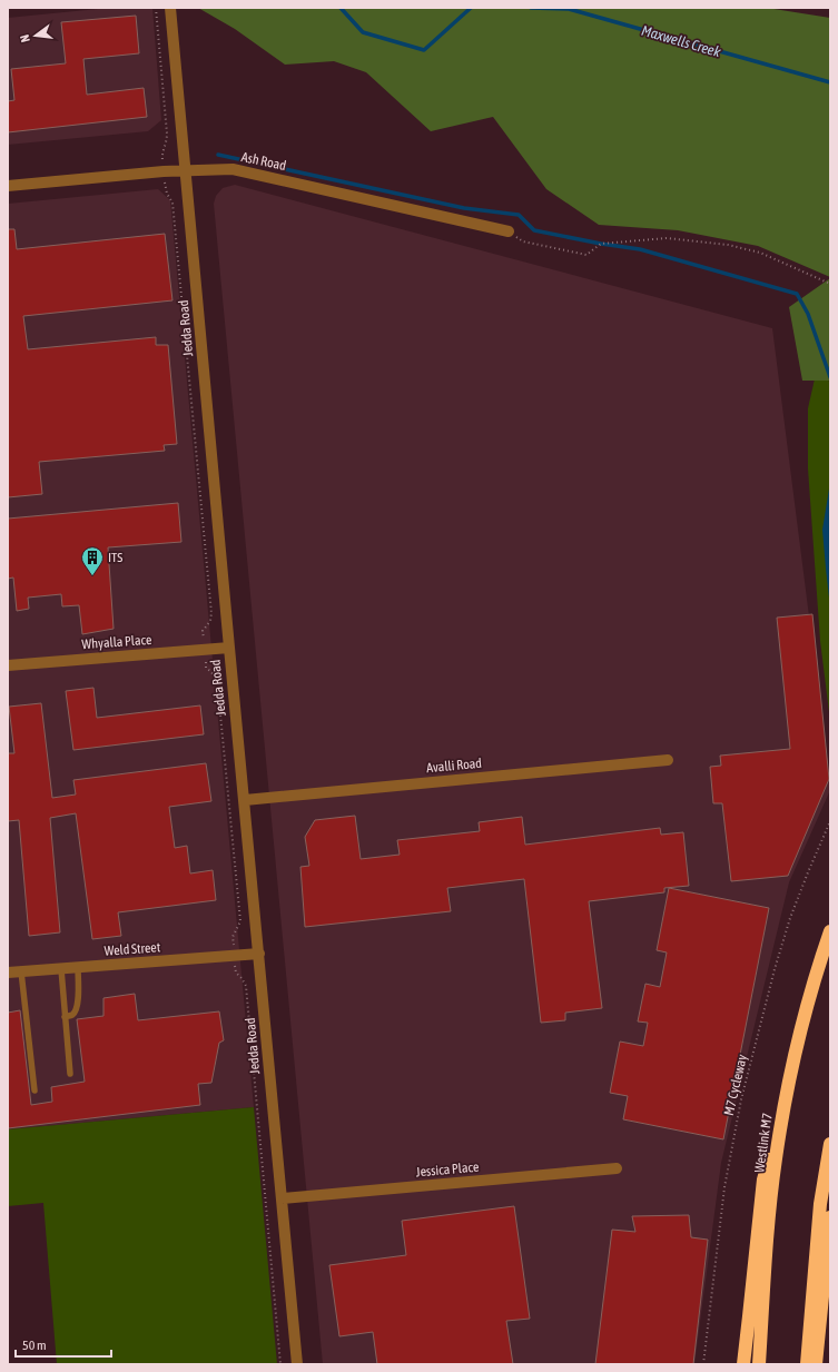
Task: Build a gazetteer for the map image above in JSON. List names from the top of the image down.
{
  "streets": {
    "highway": ["Westlink M7"],
    "street": [
      "Ash Road",
      "Jedda Road",
      "Whyalla Place",
      "Avalli Road",
      "Weld Street",
      "Jessica Place"
    ],
    "path": ["M7 Cycleway"]
  },
  "crossings": [
    ["Ash Road", "Jedda Road"],
    ["Jedda Road", "Whyalla Place"],
    ["Jedda Road", "Avalli Road"],
    ["Jedda Road", "Weld Street"],
    ["Jedda Road", "Jessica Place"]
  ],
  "water": ["Maxwells Creek"],
  "places": {
    "building": ["ITS"]
  },
  "scale_bar": "50 m",
  "north": "left"
}
